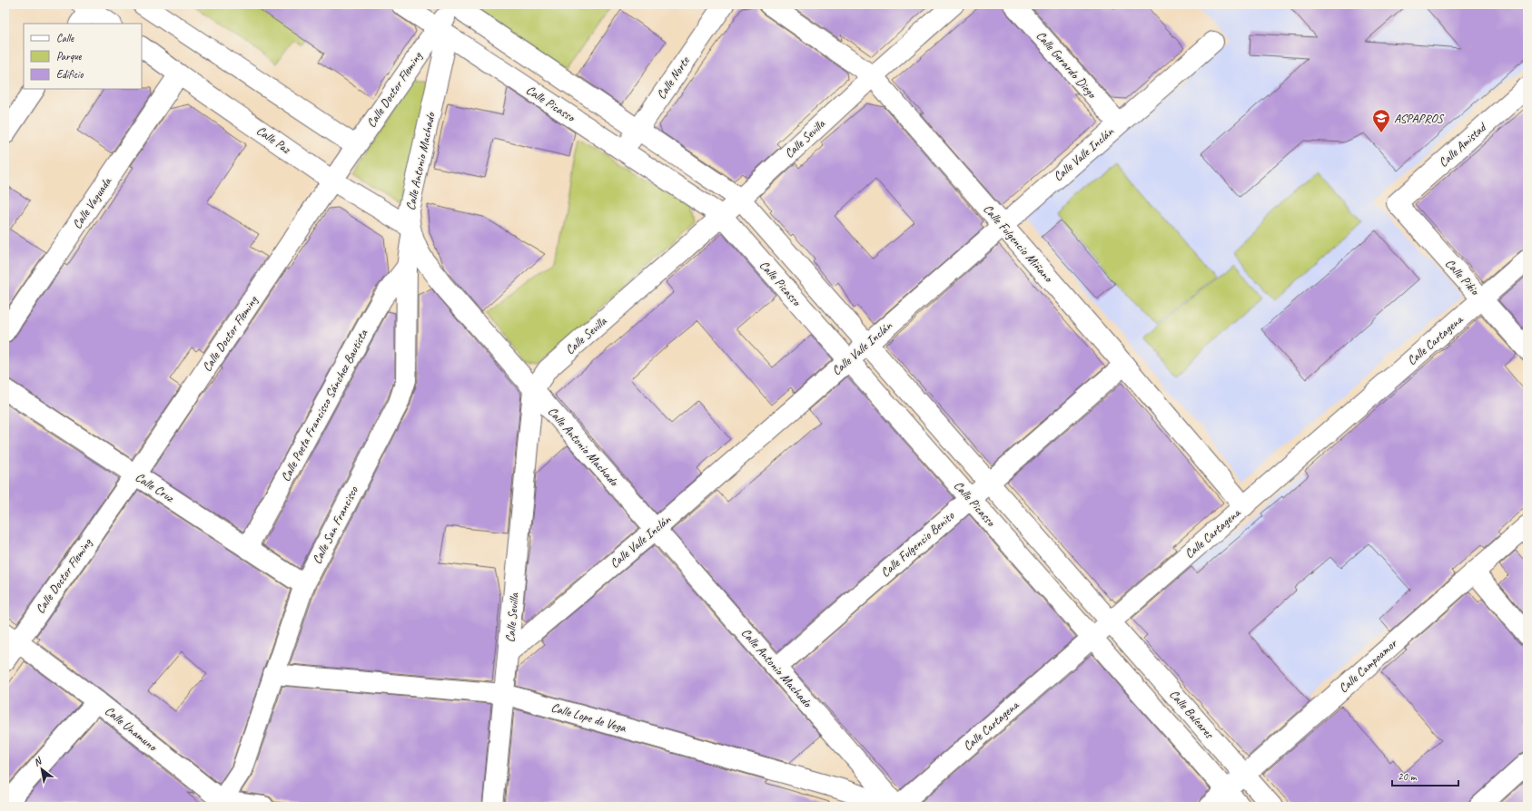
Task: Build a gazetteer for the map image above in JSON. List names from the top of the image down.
{
  "streets": {
    "street": [
      "Calle Gerardo Diego",
      "Calle Norte",
      "Calle Doctor Fleming",
      "Calle Picasso",
      "Calle Sevilla",
      "Calle Paz",
      "Calle Amistad",
      "Calle Valle Inclán",
      "Calle Antonio Machado",
      "Calle Vaguada",
      "Calle Fulgencio Miñano",
      "Calle Pikio",
      "Calle Cartagena",
      "Calle Poeta Francisco Sánchez Bautista",
      "Calle Cruz",
      "Calle San Francisco",
      "Calle Fulgencio Benito",
      "Calle Campoamor",
      "Calle Baleares",
      "Calle Lope de Vega",
      "Calle Unamuno"
    ]
  },
  "crossings": [
    ["Calle Gerardo Diego", "Calle Valle Inclán"],
    ["Calle Norte", "Calle Picasso"],
    ["Calle Doctor Fleming", "Calle Picasso"],
    ["Calle Doctor Fleming", "Calle Paz"],
    ["Calle Doctor Fleming", "Calle Antonio Machado"],
    ["Calle Doctor Fleming", "Calle Cruz"],
    ["Calle Doctor Fleming", "Calle Unamuno"],
    ["Calle Picasso", "Calle Sevilla"],
    ["Calle Picasso", "Calle Valle Inclán"],
    ["Calle Picasso", "Calle Antonio Machado"],
    ["Calle Picasso", "Calle Cartagena"],
    ["Calle Picasso", "Calle Fulgencio Benito"],
    ["Calle Picasso", "Calle Baleares"],
    ["Calle Sevilla", "Calle Valle Inclán"],
    ["Calle Sevilla", "Calle Antonio Machado"],
    ["Calle Sevilla", "Calle Fulgencio Miñano"],
    ["Calle Sevilla", "Calle Lope de Vega"],
    ["Calle Paz", "Calle Antonio Machado"],
    ["Calle Paz", "Calle Vaguada"],
    ["Calle Paz", "Calle San Francisco"],
    ["Calle Amistad", "Calle Pikio"],
    ["Calle Valle Inclán", "Calle Antonio Machado"],
    ["Calle Valle Inclán", "Calle Fulgencio Miñano"],
    ["Calle Antonio Machado", "Calle Cartagena"],
    ["Calle Antonio Machado", "Calle San Francisco"],
    ["Calle Antonio Machado", "Calle Fulgencio Benito"],
    ["Calle Antonio Machado", "Calle Lope de Vega"],
    ["Calle Fulgencio Miñano", "Calle Cartagena"],
    ["Calle Fulgencio Miñano", "Calle Fulgencio Benito"],
    ["Calle Pikio", "Calle Cartagena"],
    ["Calle Cartagena", "Calle Baleares"],
    ["Calle Cartagena", "Calle Lope de Vega"],
    ["Calle Poeta Francisco Sánchez Bautista", "Calle Cruz"],
    ["Calle Poeta Francisco Sánchez Bautista", "Calle San Francisco"],
    ["Calle Cruz", "Calle San Francisco"],
    ["Calle San Francisco", "Calle Lope de Vega"],
    ["Calle San Francisco", "Calle Unamuno"],
    ["Calle Campoamor", "Calle Baleares"]
  ],
  "places": {
    "school or university": ["ASPAPROS"]
  },
  "legend": ["Calle", "Parque", "Edificio"],
  "scale_bar": "20 m",
  "north": "top left"
}
